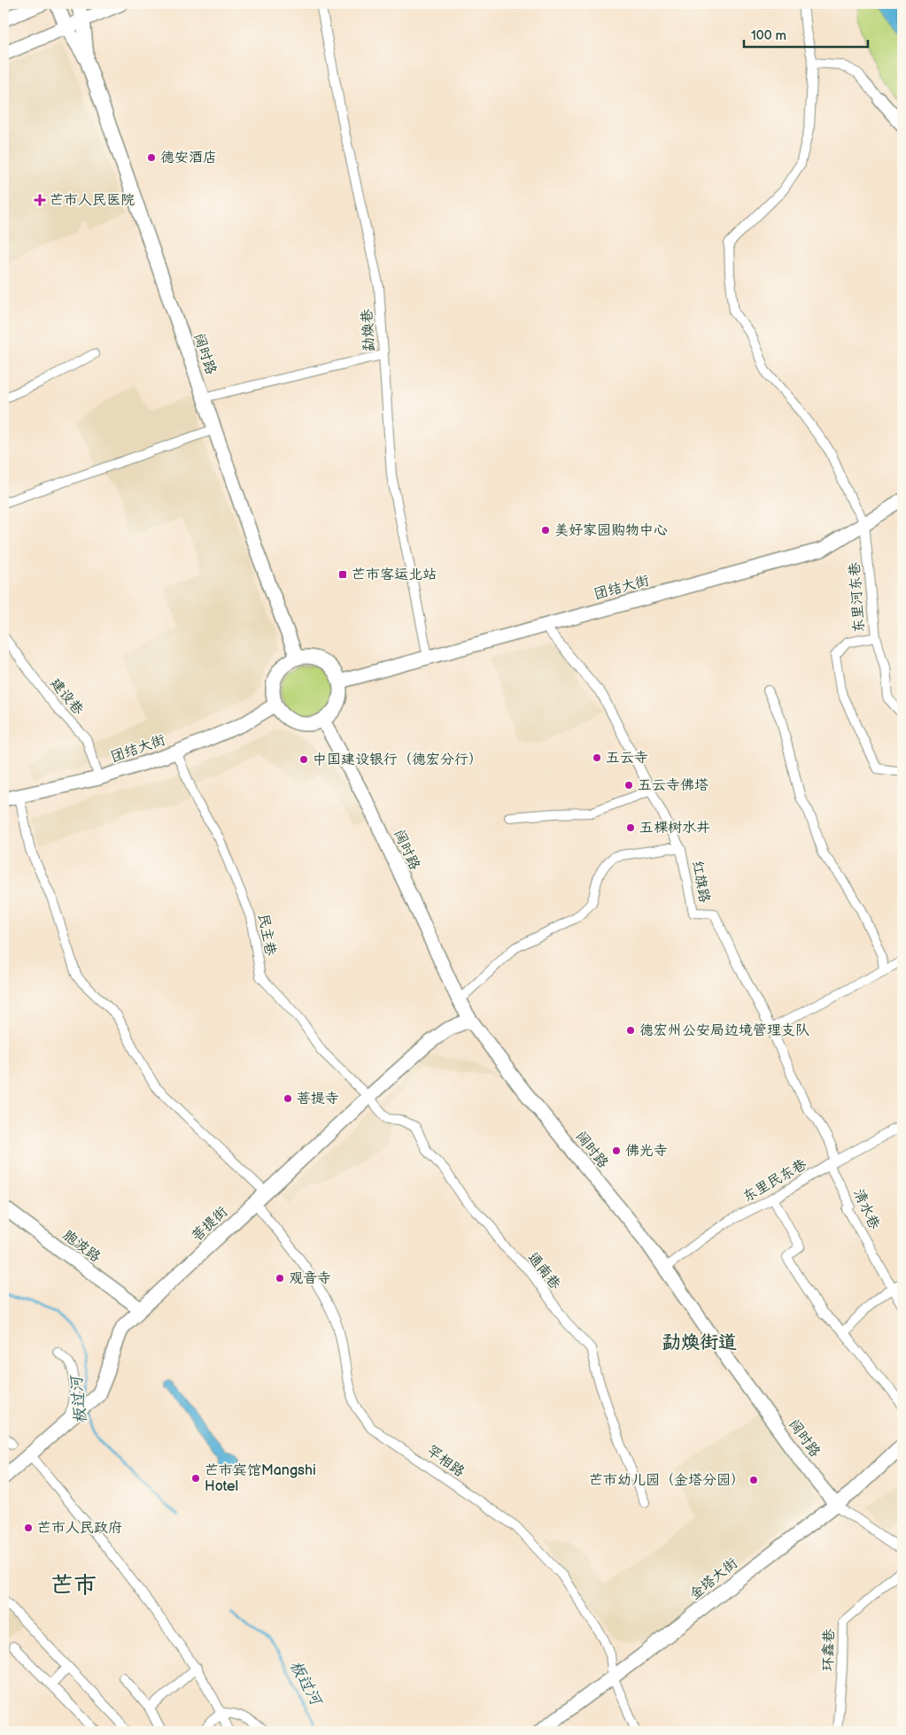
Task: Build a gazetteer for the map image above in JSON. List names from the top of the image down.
{
  "streets": {
    "main road": [
      "阔时路",
      "团结大街",
      "菩提街",
      "胞波路",
      "金塔大街"
    ],
    "street": [
      "勐焕巷",
      "东里河东巷",
      "建设巷",
      "红旗路",
      "民主巷",
      "东里民东巷",
      "清水巷",
      "通南巷",
      "罕相路",
      "环鑫巷"
    ]
  },
  "crossings": [
    ["勐焕巷", "团结大街"],
    ["阔时路", "团结大街"],
    ["阔时路", "东里民东巷"],
    ["阔时路", "菩提街"],
    ["阔时路", "金塔大街"],
    ["团结大街", "东里河东巷"],
    ["团结大街", "建设巷"],
    ["团结大街", "红旗路"],
    ["团结大街", "民主巷"],
    ["红旗路", "东里民东巷"],
    ["红旗路", "清水巷"],
    ["民主巷", "菩提街"],
    ["民主巷", "通南巷"],
    ["东里民东巷", "清水巷"],
    ["菩提街", "胞波路"],
    ["菩提街", "通南巷"],
    ["菩提街", "罕相路"],
    ["罕相路", "金塔大街"]
  ],
  "districts": ["勐焕街道", "芒市"],
  "water": ["板过河"],
  "places": {
    "other": [
      "德安酒店",
      "美好家园购物中心",
      "五云寺",
      "中国建设银行（德宏分行）",
      "五云寺佛塔",
      "五棵树水井",
      "德宏州公安局边境管理支队",
      "菩提寺",
      "佛光寺",
      "观音寺",
      "芒市宾馆Mangshi Hotel",
      "芒市幼儿园（金塔分园）",
      "芒市人民政府"
    ],
    "health": ["芒市人民医院"],
    "transit": ["芒市客运北站"]
  },
  "scale_bar": "100 m"
}
